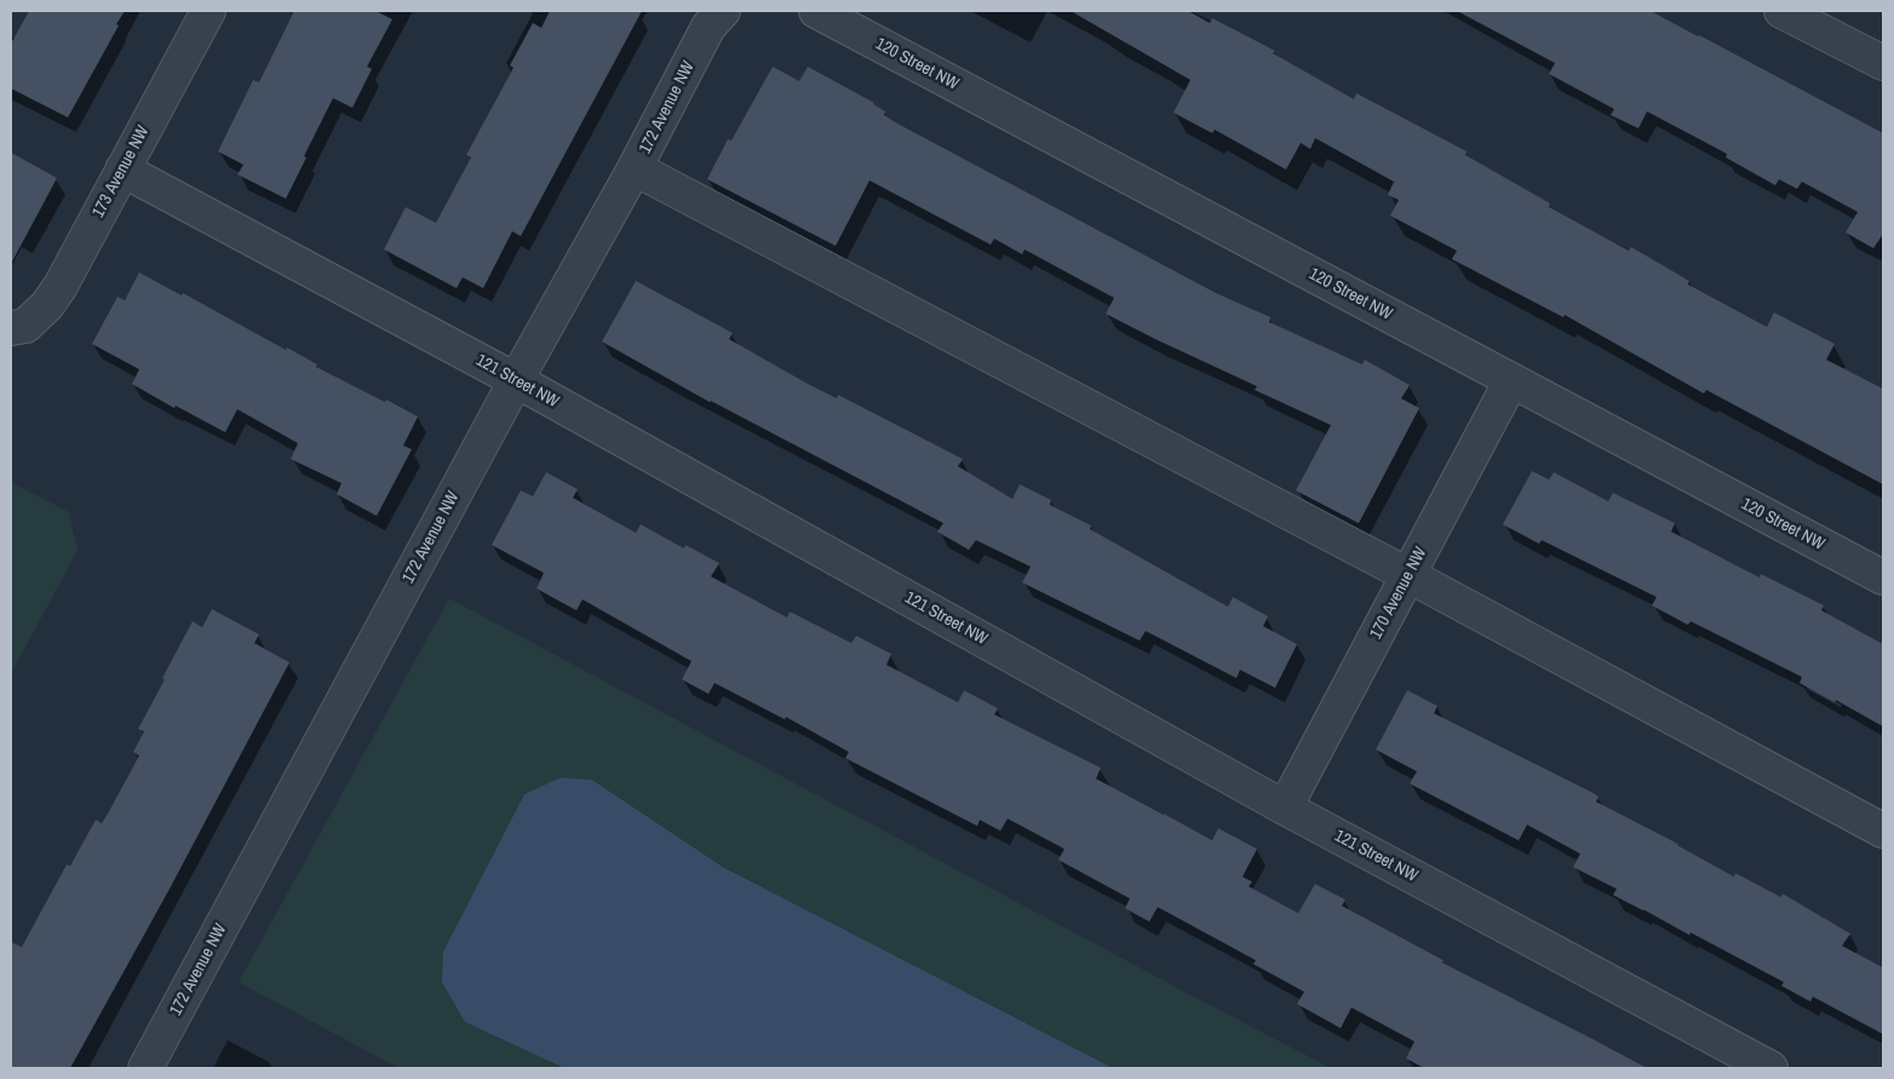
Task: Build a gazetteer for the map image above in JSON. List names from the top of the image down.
{
  "streets": {
    "street": [
      "120 Street NW",
      "172 Avenue NW",
      "173 Avenue NW",
      "121 Street NW",
      "170 Avenue NW"
    ]
  },
  "crossings": [
    ["120 Street NW", "170 Avenue NW"],
    ["172 Avenue NW", "121 Street NW"],
    ["173 Avenue NW", "121 Street NW"],
    ["121 Street NW", "170 Avenue NW"]
  ]
}
